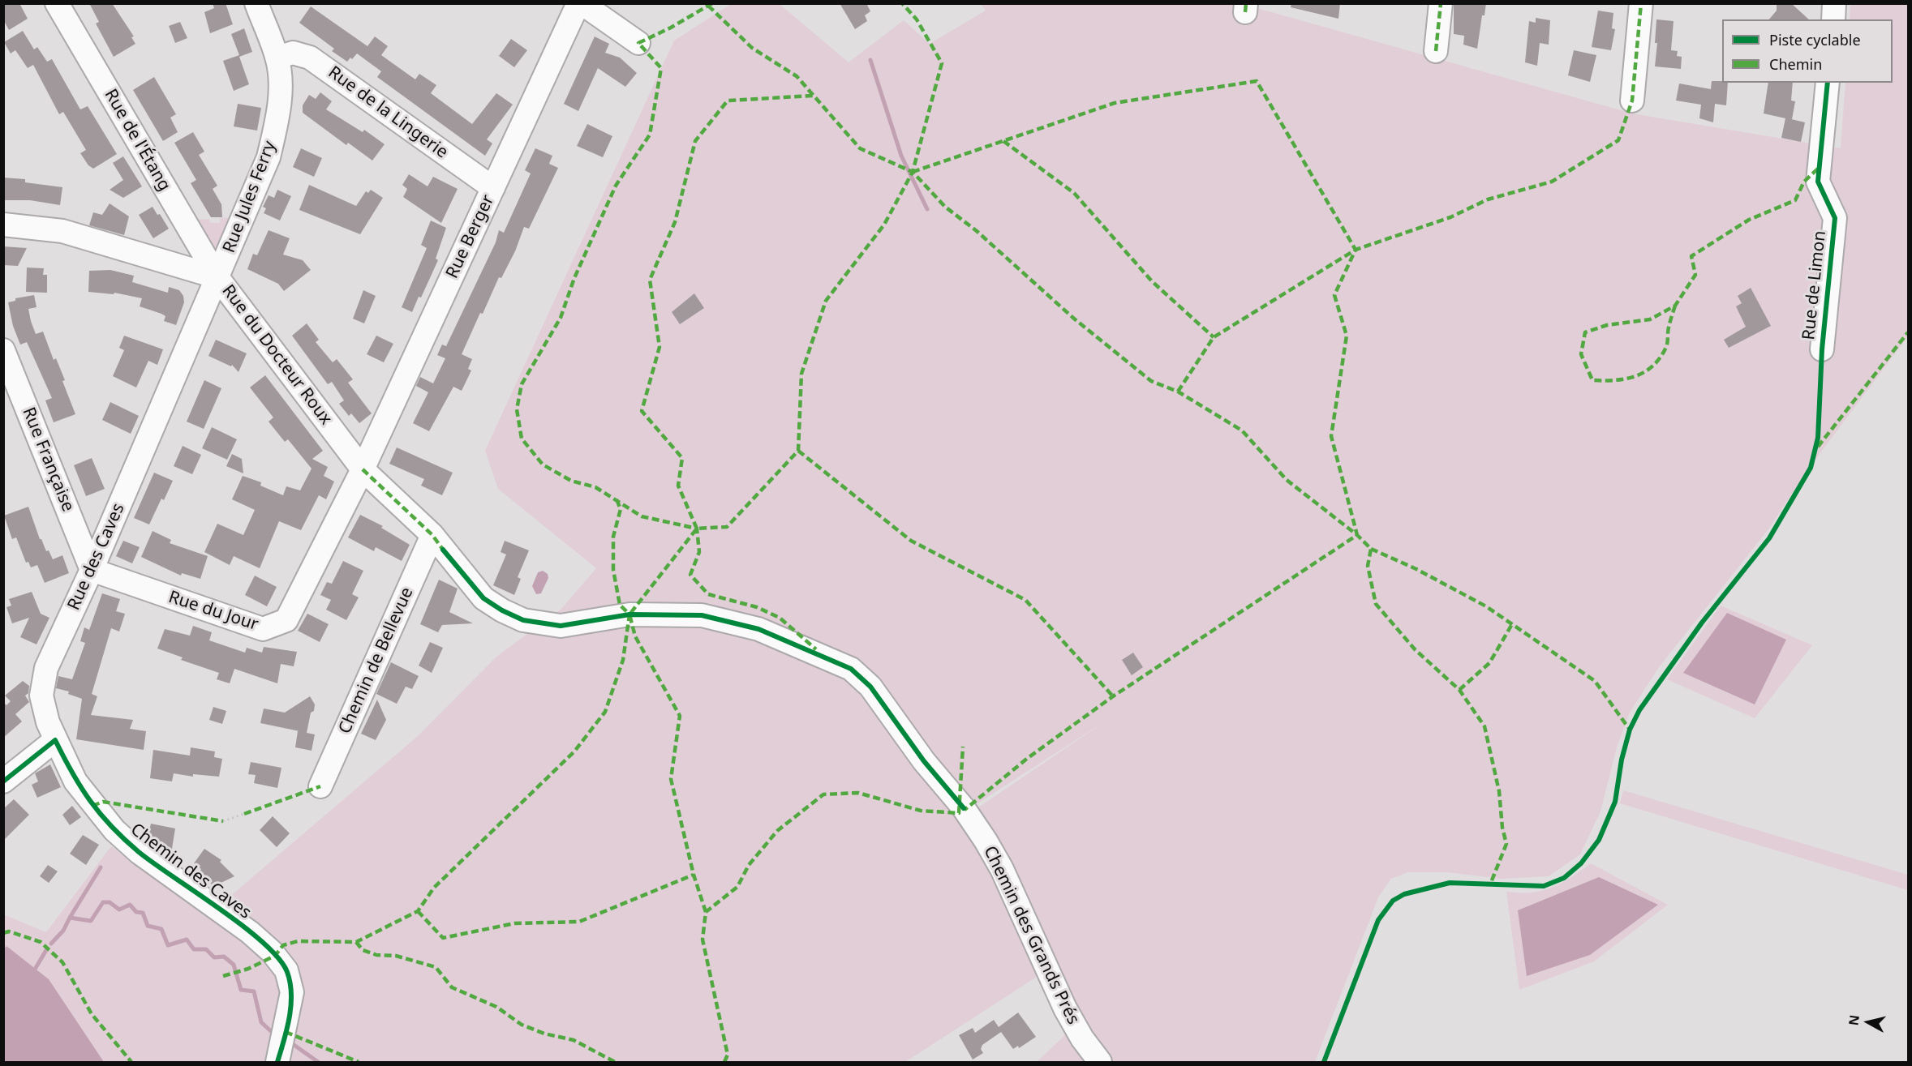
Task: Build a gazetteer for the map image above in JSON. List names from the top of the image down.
{
  "streets": {
    "street": [
      "Rue de la Lingerie",
      "Rue de l'Étang",
      "Rue Jules Ferry",
      "Rue Berger",
      "Rue de Limon",
      "Rue du Docteur Roux",
      "Rue Française",
      "Rue des Caves",
      "Rue du Jour",
      "Chemin de Bellevue",
      "Chemin des Caves",
      "Chemin des Grands Prés"
    ]
  },
  "crossings": [
    ["Rue de la Lingerie", "Rue Jules Ferry"],
    ["Rue de la Lingerie", "Rue Berger"],
    ["Rue de l'Étang", "Rue Jules Ferry"],
    ["Rue de l'Étang", "Rue du Docteur Roux"],
    ["Rue de l'Étang", "Rue des Caves"],
    ["Rue Jules Ferry", "Rue du Docteur Roux"],
    ["Rue Jules Ferry", "Rue des Caves"],
    ["Rue Berger", "Rue du Docteur Roux"],
    ["Rue Berger", "Rue du Jour"],
    ["Rue du Docteur Roux", "Rue des Caves"],
    ["Rue du Docteur Roux", "Rue du Jour"],
    ["Rue du Docteur Roux", "Chemin de Bellevue"],
    ["Rue du Docteur Roux", "Chemin des Grands Prés"],
    ["Rue Française", "Rue des Caves"],
    ["Rue Française", "Rue du Jour"],
    ["Rue des Caves", "Rue du Jour"],
    ["Rue des Caves", "Chemin des Caves"],
    ["Chemin de Bellevue", "Chemin des Grands Prés"]
  ],
  "legend": ["Piste cyclable", "Chemin"],
  "north": "left"
}
